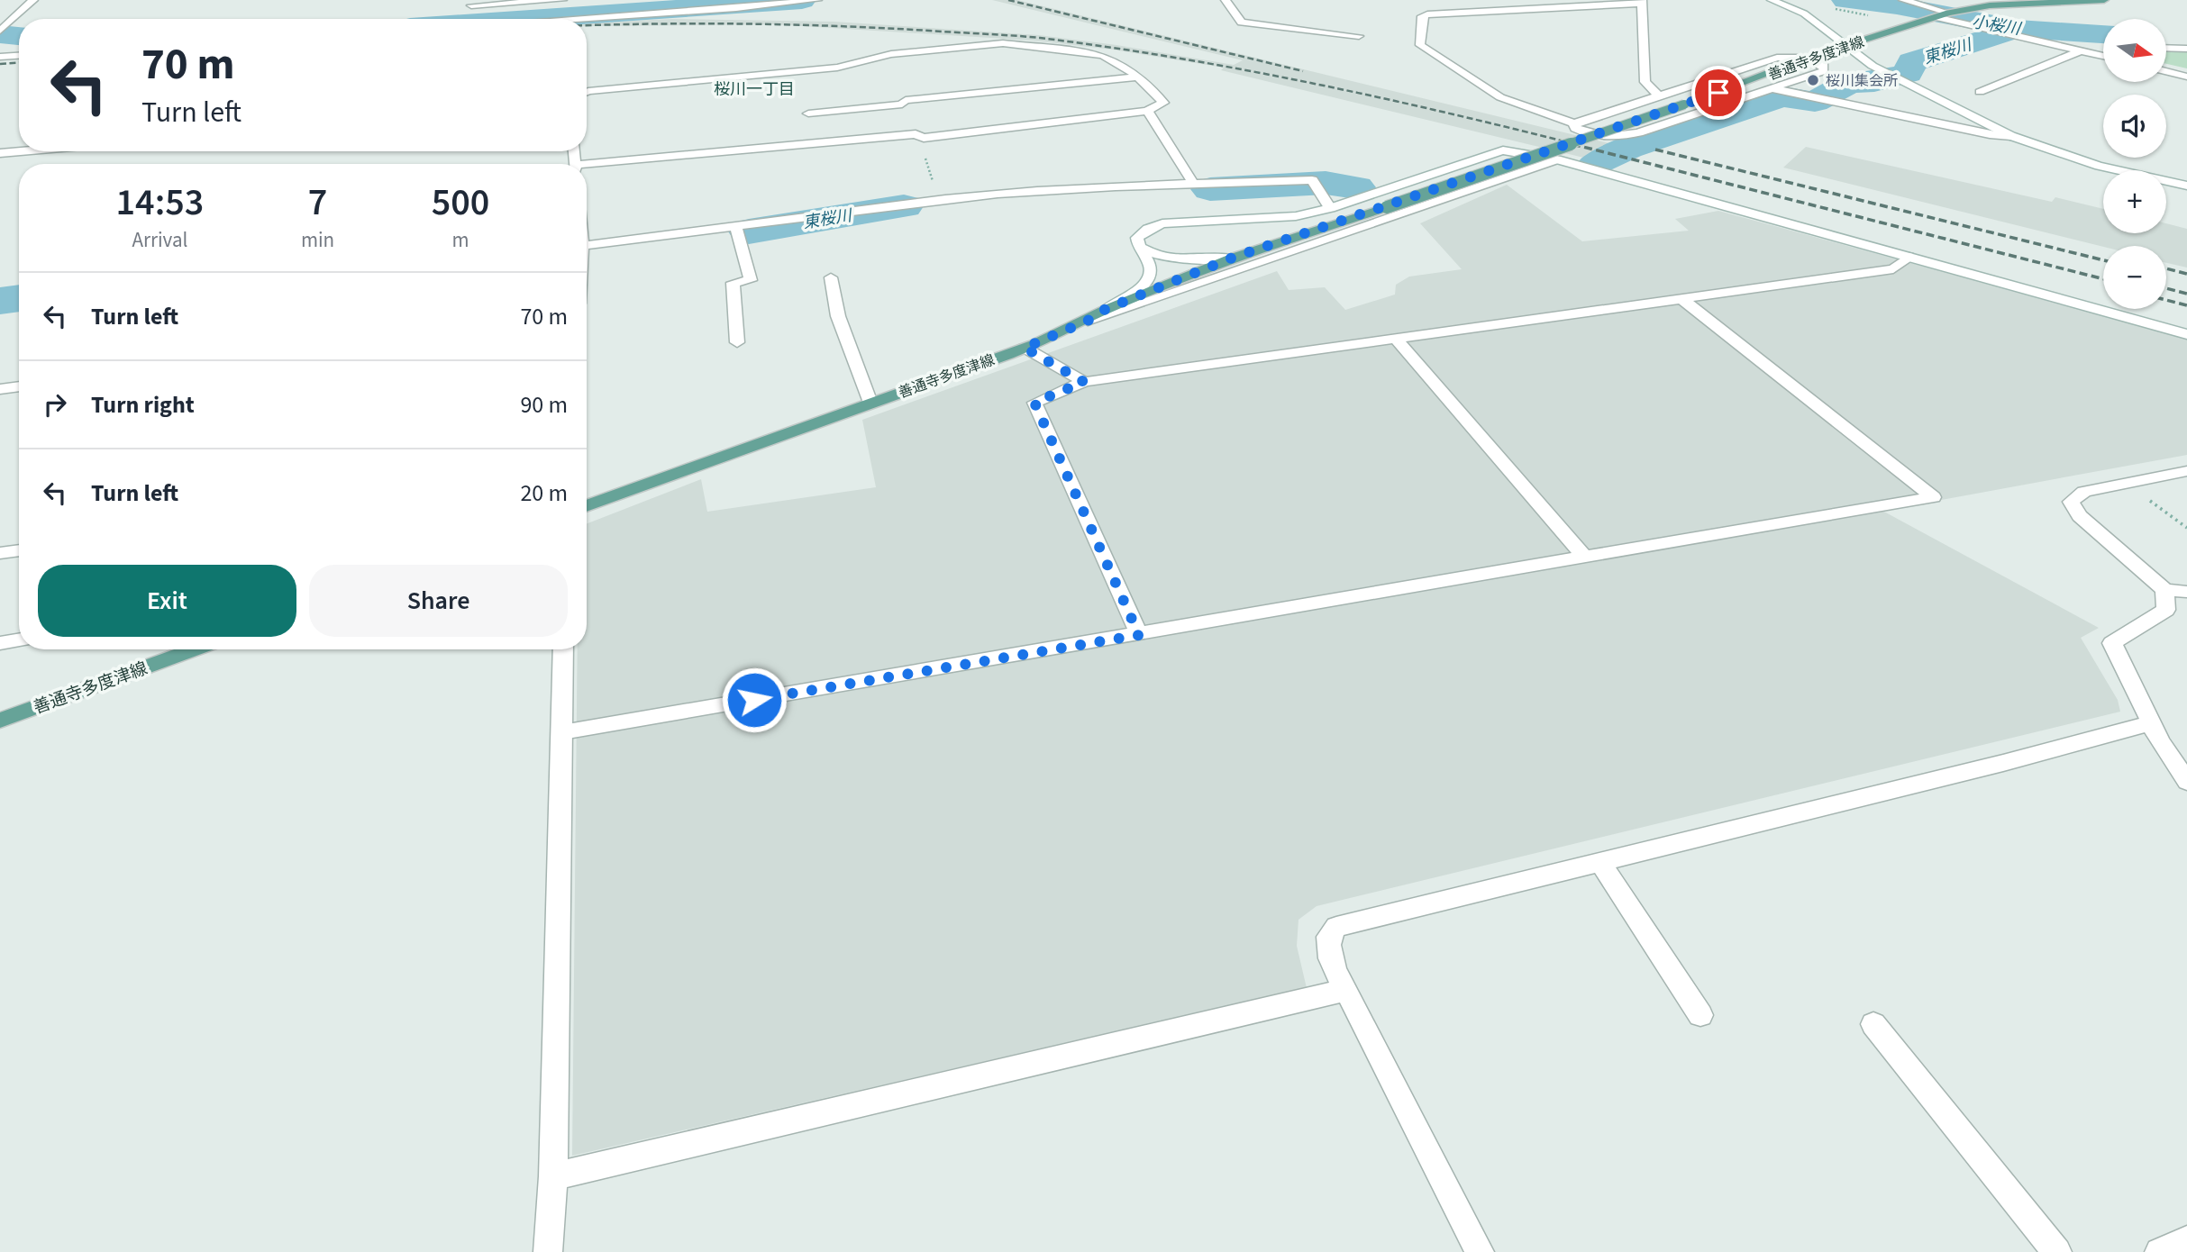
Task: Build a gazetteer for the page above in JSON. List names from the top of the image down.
{
  "streets": {
    "main road": ["善通寺多度津線"]
  },
  "districts": ["桜川一丁目"],
  "water": ["小桜川", "東桜川"],
  "places": ["桜川集会所"],
  "north": "right",
  "page": {
    "map_buttons": ["+", "−"],
    "turn": ["70 m", "Turn left"],
    "eta": [
      "14:53",
      "Arrival",
      "7",
      "min",
      "500",
      "m"
    ],
    "list": [
      {
        "name": "Turn left",
        "value": "70 m"
      },
      {
        "name": "Turn right",
        "value": "90 m"
      },
      {
        "name": "Turn left",
        "value": "20 m"
      }
    ],
    "buttons": ["Exit", "Share"]
  }
}
